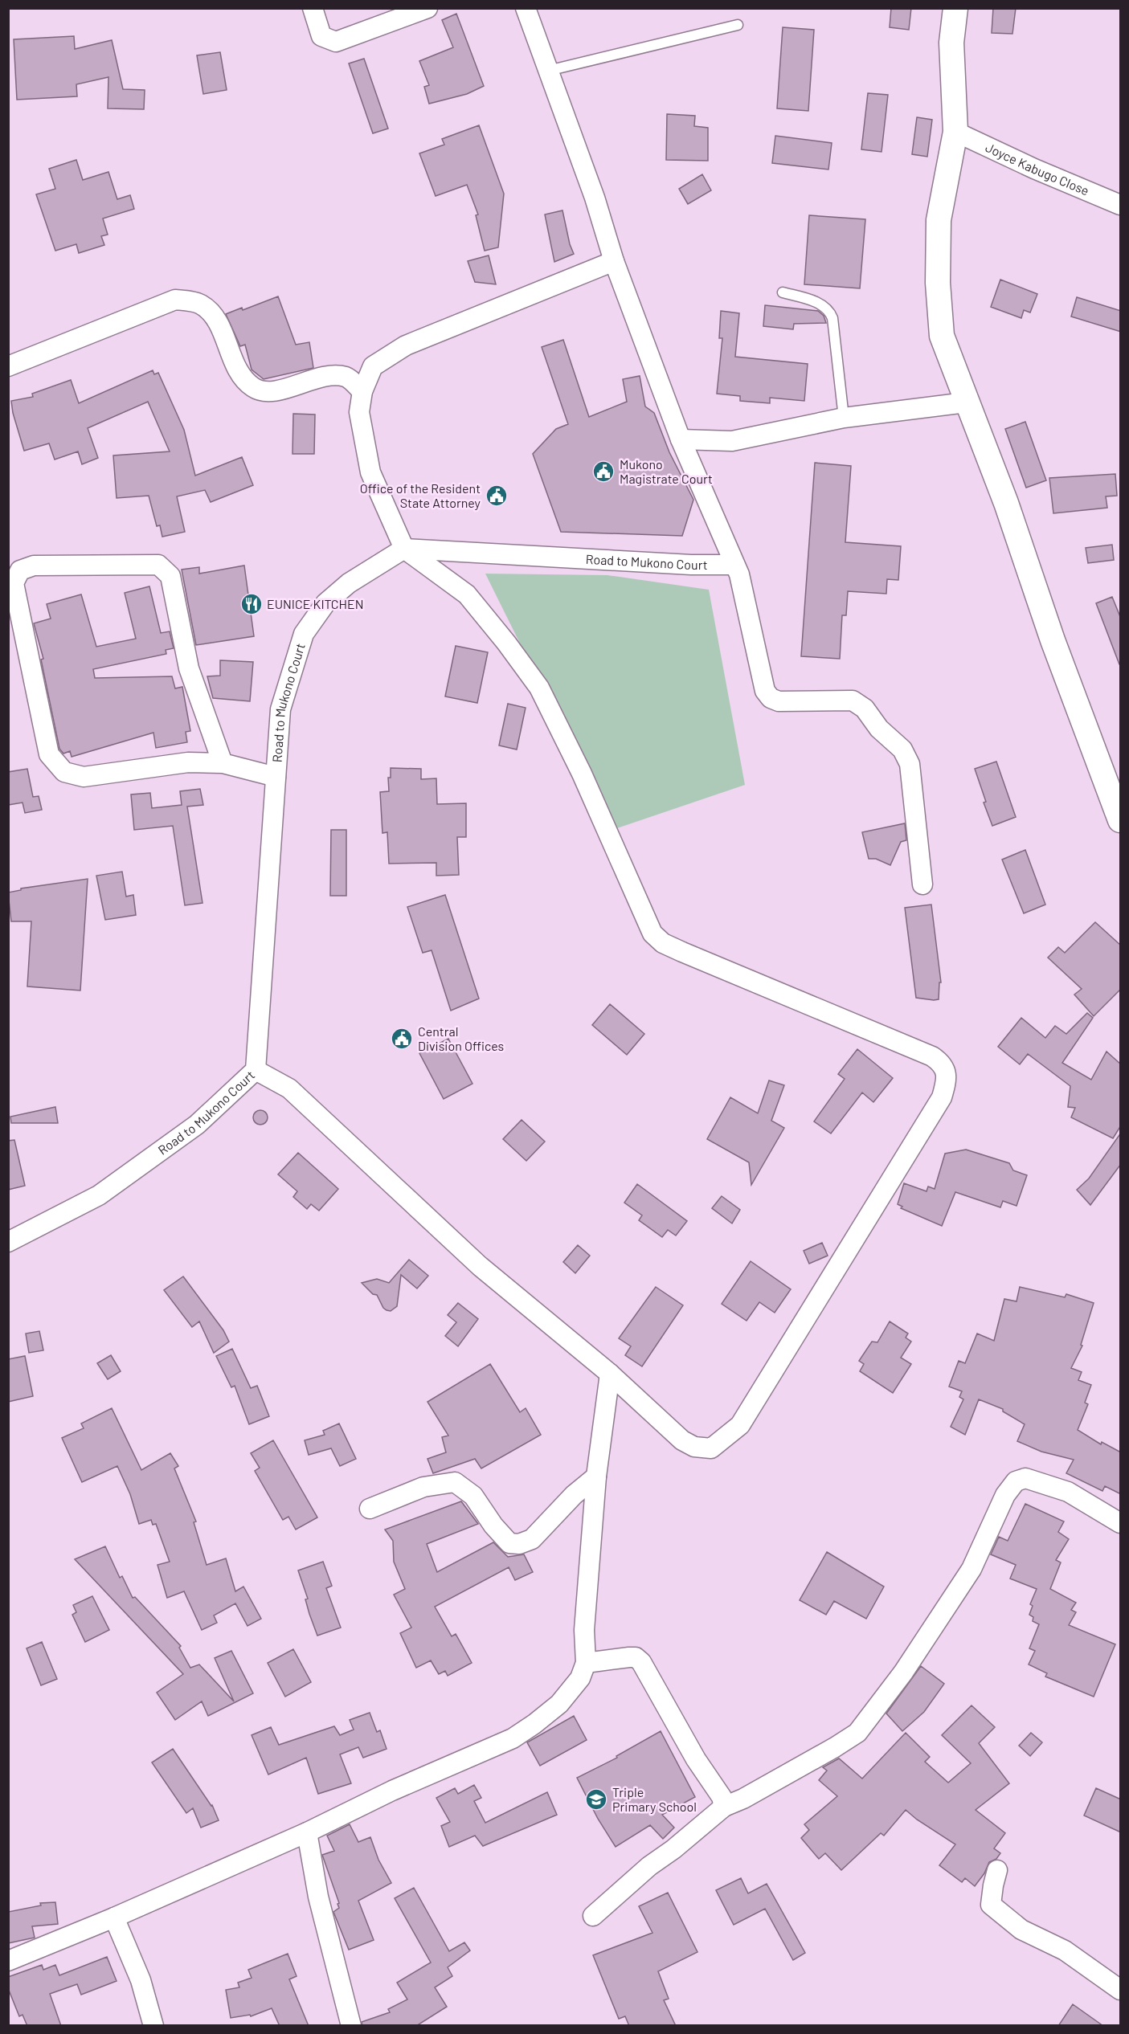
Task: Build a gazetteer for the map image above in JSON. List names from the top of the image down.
{
  "streets": {
    "street": ["Joyce Kabugo Close", "Road to Mukono Court"]
  },
  "places": {
    "public building": ["Mukono Magistrate Court", "Office of the Resident State Attorney", "Central Division Offices"],
    "restaurant": ["EUNICE KITCHEN"],
    "school or university": ["Triple Primary School"]
  }
}
